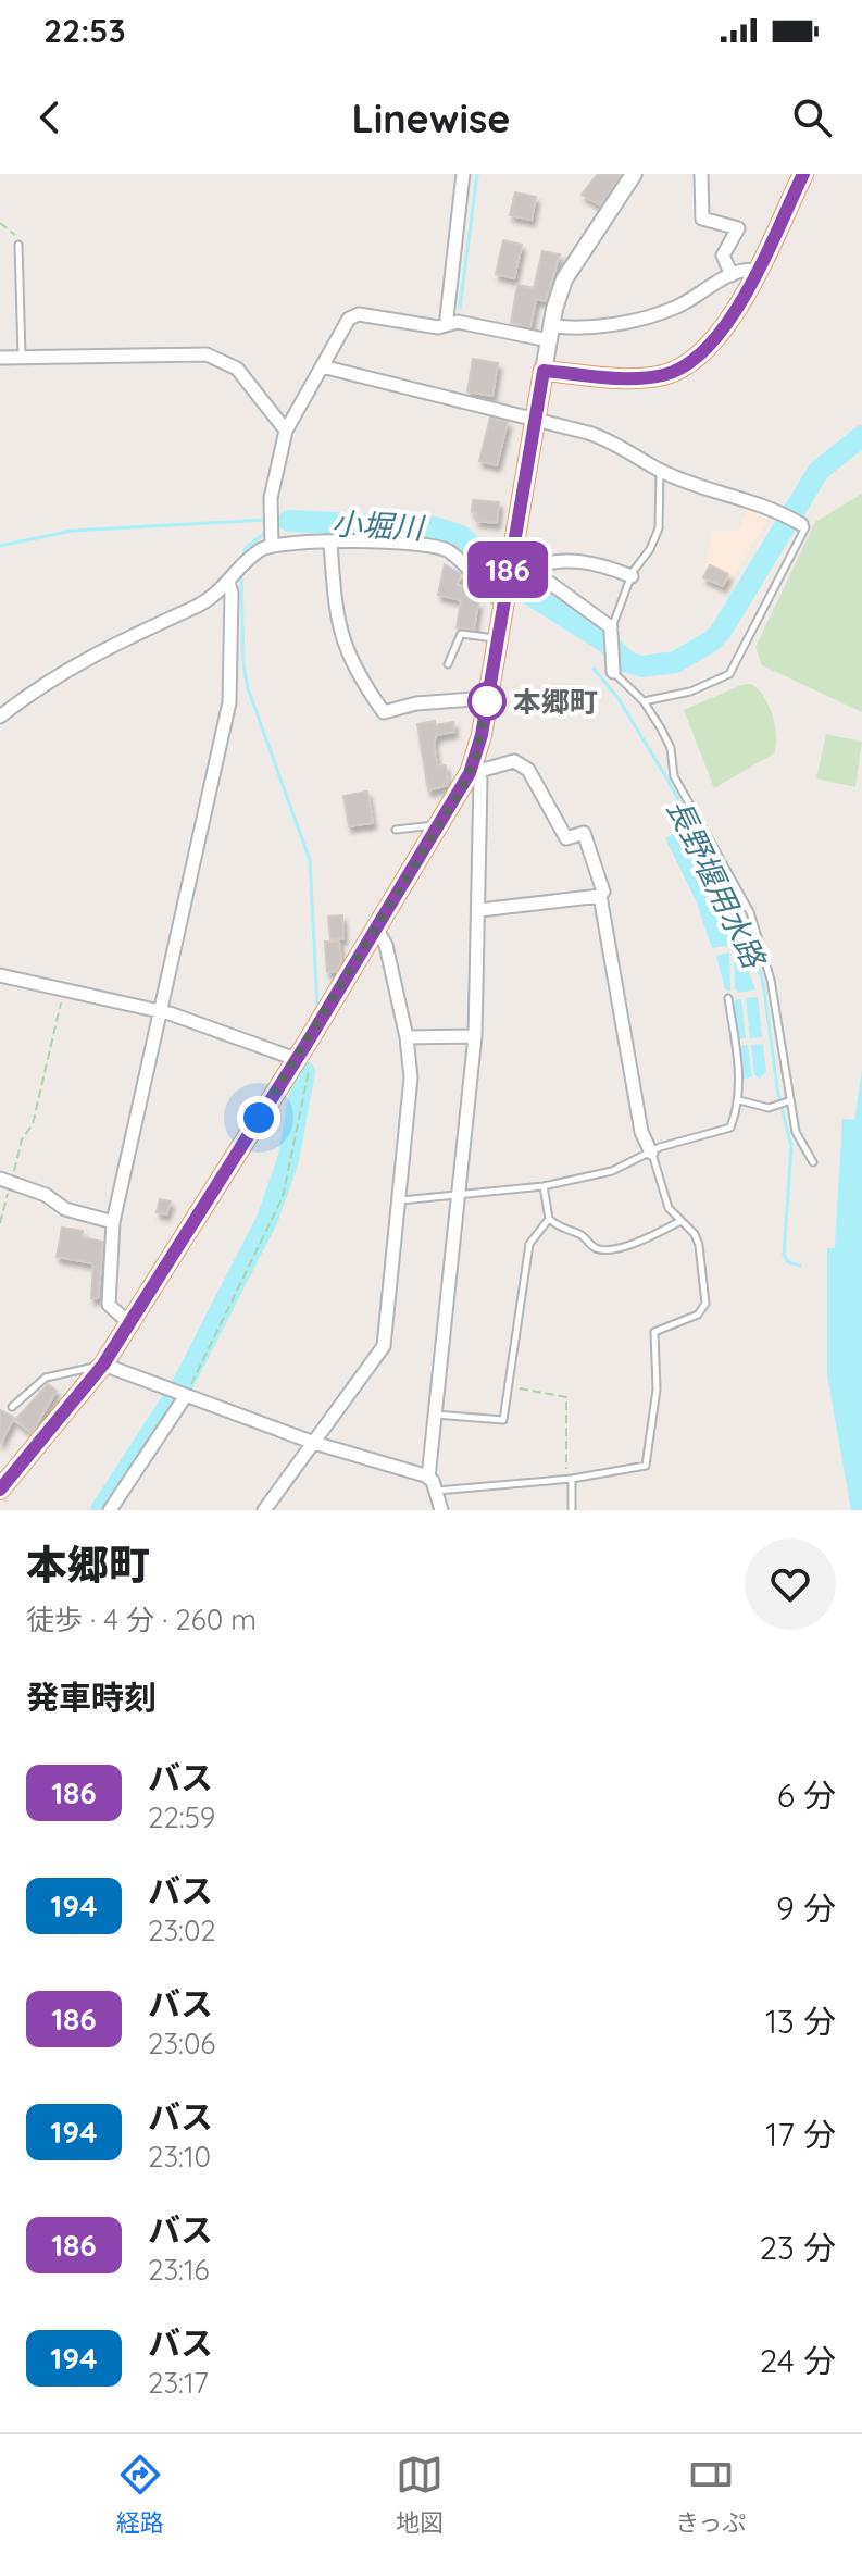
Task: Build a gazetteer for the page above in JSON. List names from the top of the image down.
{
  "water": ["小堀川", "長野堰用水路"],
  "places": ["本郷町"],
  "lines": ["bus line 186"],
  "page": {
    "status": "22:53",
    "header": "Linewise",
    "on_map": "186",
    "heading": [
      ["本郷町", "徒歩 · 4 分 · 260 m"],
      "発車時刻"
    ],
    "list": [
      {
        "mark": "186",
        "name": "バス",
        "note": "22:59",
        "value": "6 分"
      },
      {
        "mark": "194",
        "name": "バス",
        "note": "23:02",
        "value": "9 分"
      },
      {
        "mark": "186",
        "name": "バス",
        "note": "23:06",
        "value": "13 分"
      },
      {
        "mark": "194",
        "name": "バス",
        "note": "23:10",
        "value": "17 分"
      },
      {
        "mark": "186",
        "name": "バス",
        "note": "23:16",
        "value": "23 分"
      },
      {
        "mark": "194",
        "name": "バス",
        "note": "23:17",
        "value": "24 分"
      }
    ],
    "tabs": ["経路", "地図", "きっぷ"]
  }
}
